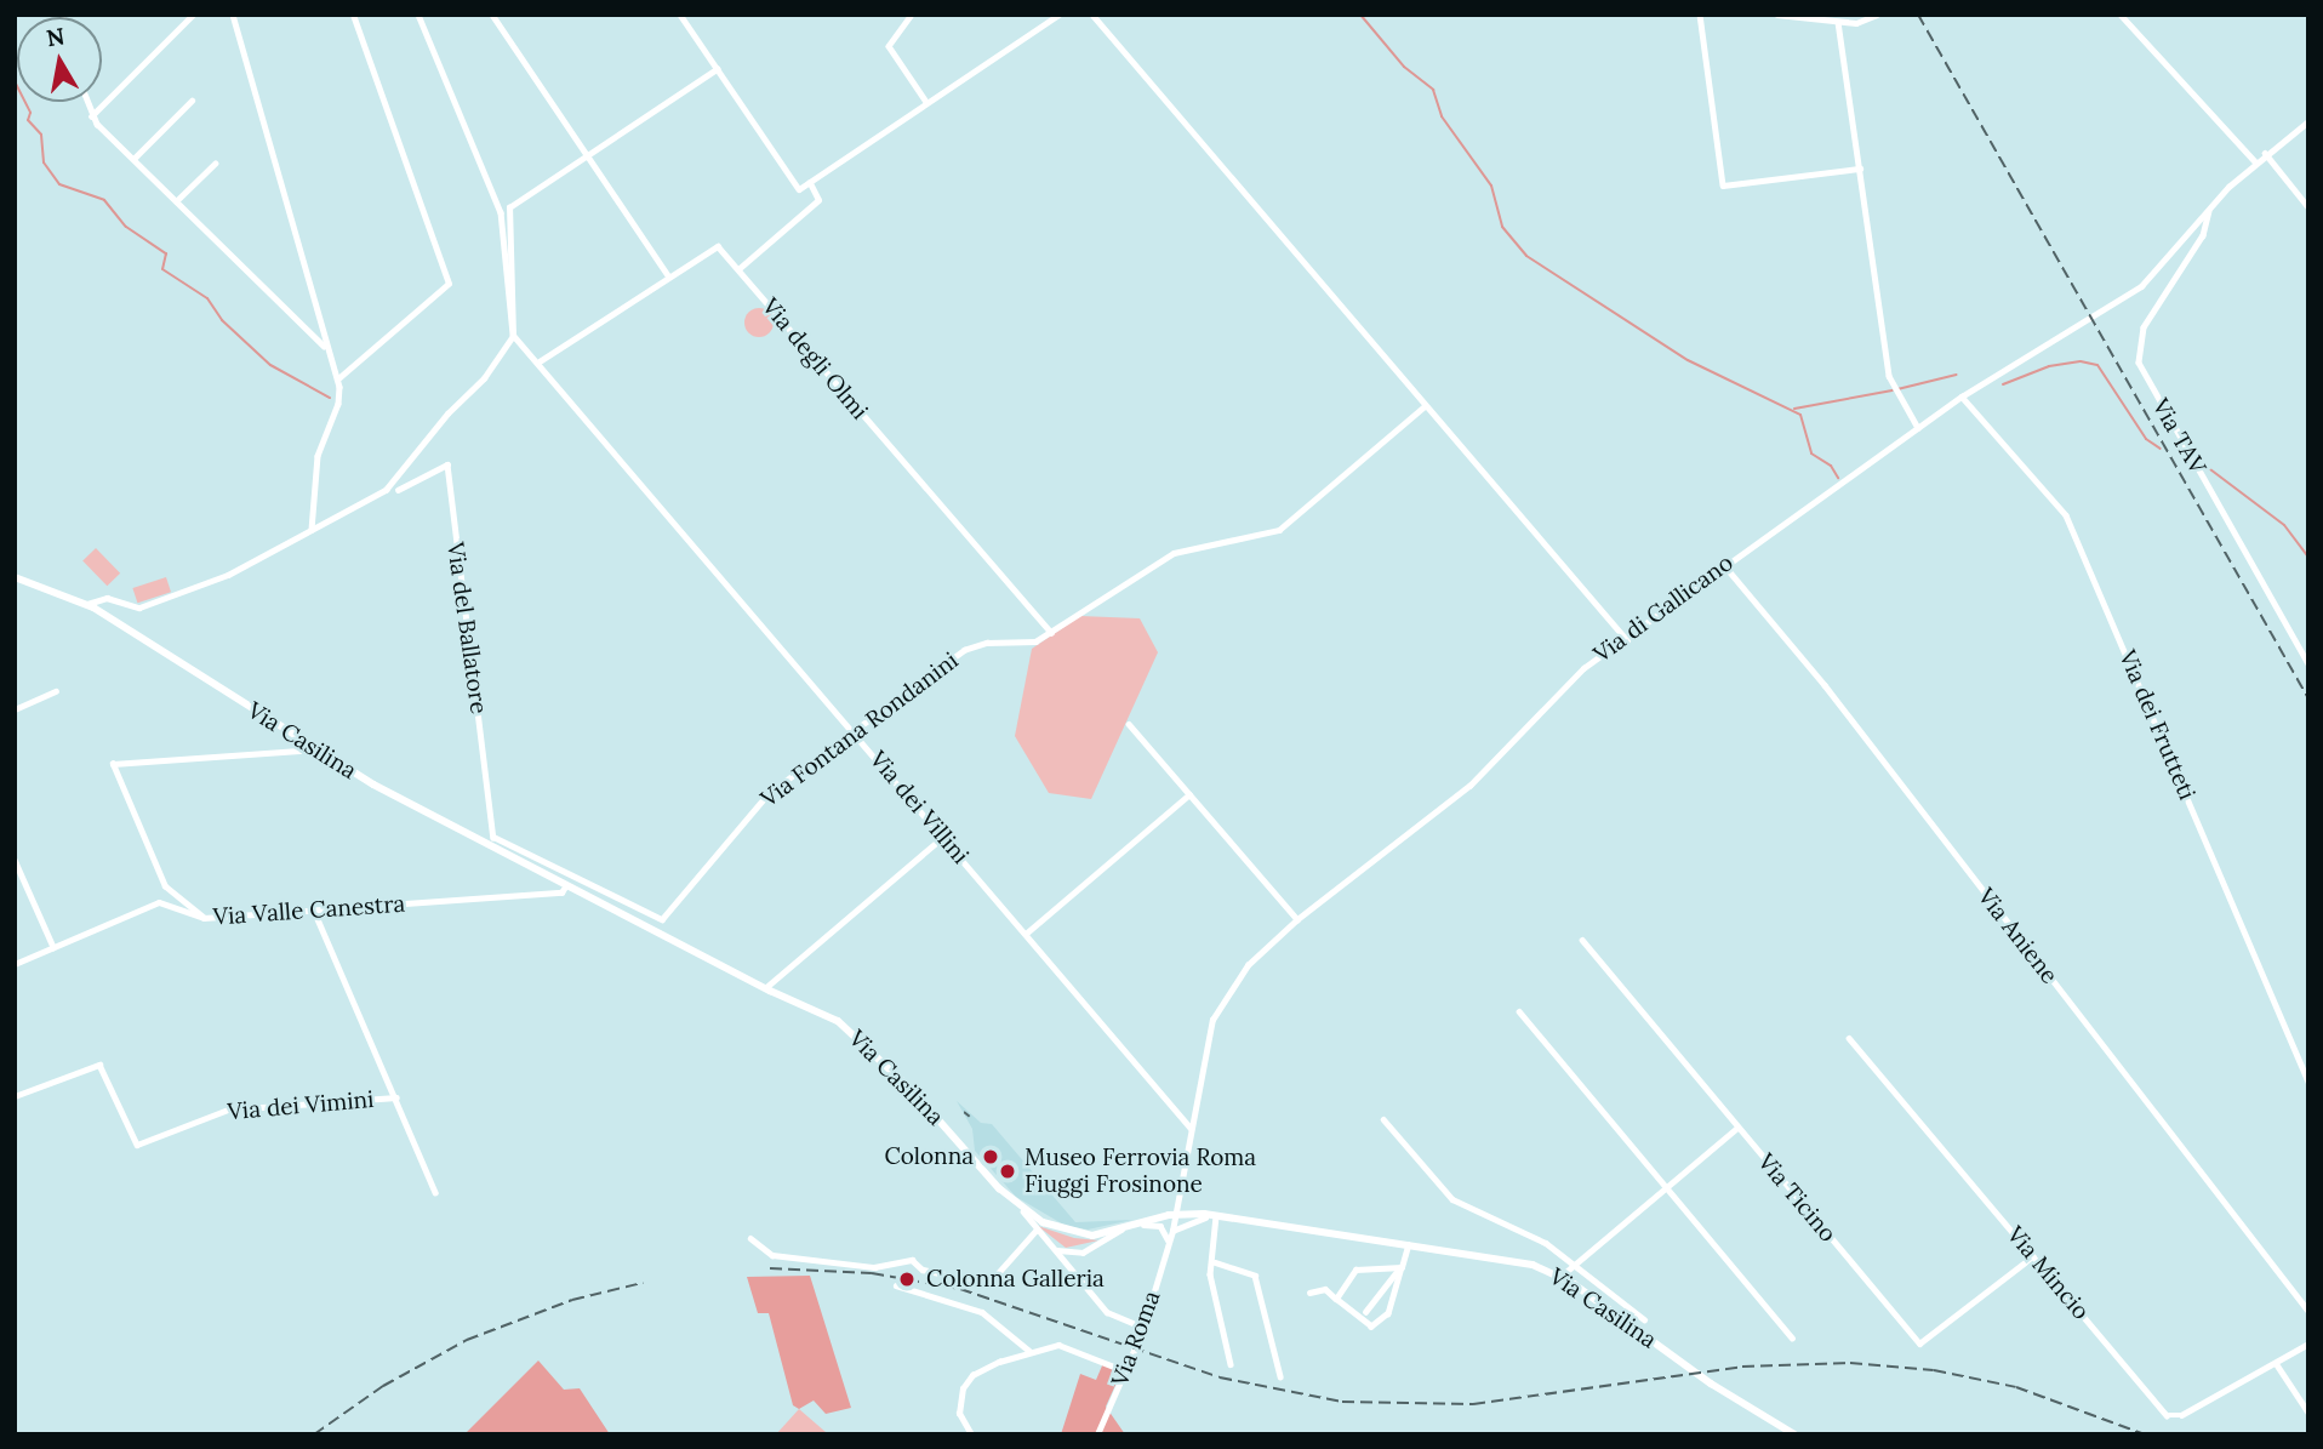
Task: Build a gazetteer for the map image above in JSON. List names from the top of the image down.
{
  "streets": {
    "main road": ["Via Casilina"],
    "street": [
      "Via degli Olmi",
      "Via TAV",
      "Via di Gallicano",
      "Via del Ballatore",
      "Via dei Frutteti",
      "Via Fontana Rondanini",
      "Via dei Villini",
      "Via Valle Canestra",
      "Via Aniene",
      "Via dei Vimini",
      "Via Ticino",
      "Via Mincio",
      "Via Roma"
    ]
  },
  "crossings": [
    ["Via degli Olmi", "Via Fontana Rondanini"],
    ["Via degli Olmi", "Via dei Villini"],
    ["Via TAV", "Via di Gallicano"],
    ["Via di Gallicano", "Via dei Frutteti"],
    ["Via di Gallicano", "Via Casilina"],
    ["Via di Gallicano", "Via dei Villini"],
    ["Via di Gallicano", "Via Aniene"],
    ["Via di Gallicano", "Via Roma"],
    ["Via del Ballatore", "Via Fontana Rondanini"],
    ["Via del Ballatore", "Via Casilina"],
    ["Via Fontana Rondanini", "Via dei Villini"],
    ["Via Casilina", "Via Valle Canestra"],
    ["Via Casilina", "Via Roma"],
    ["Via Ticino", "Via Mincio"]
  ],
  "places": ["Colonna", "Museo Ferrovia Roma Fiuggi Frosinone", "Colonna Galleria"],
  "north": "top"
}
